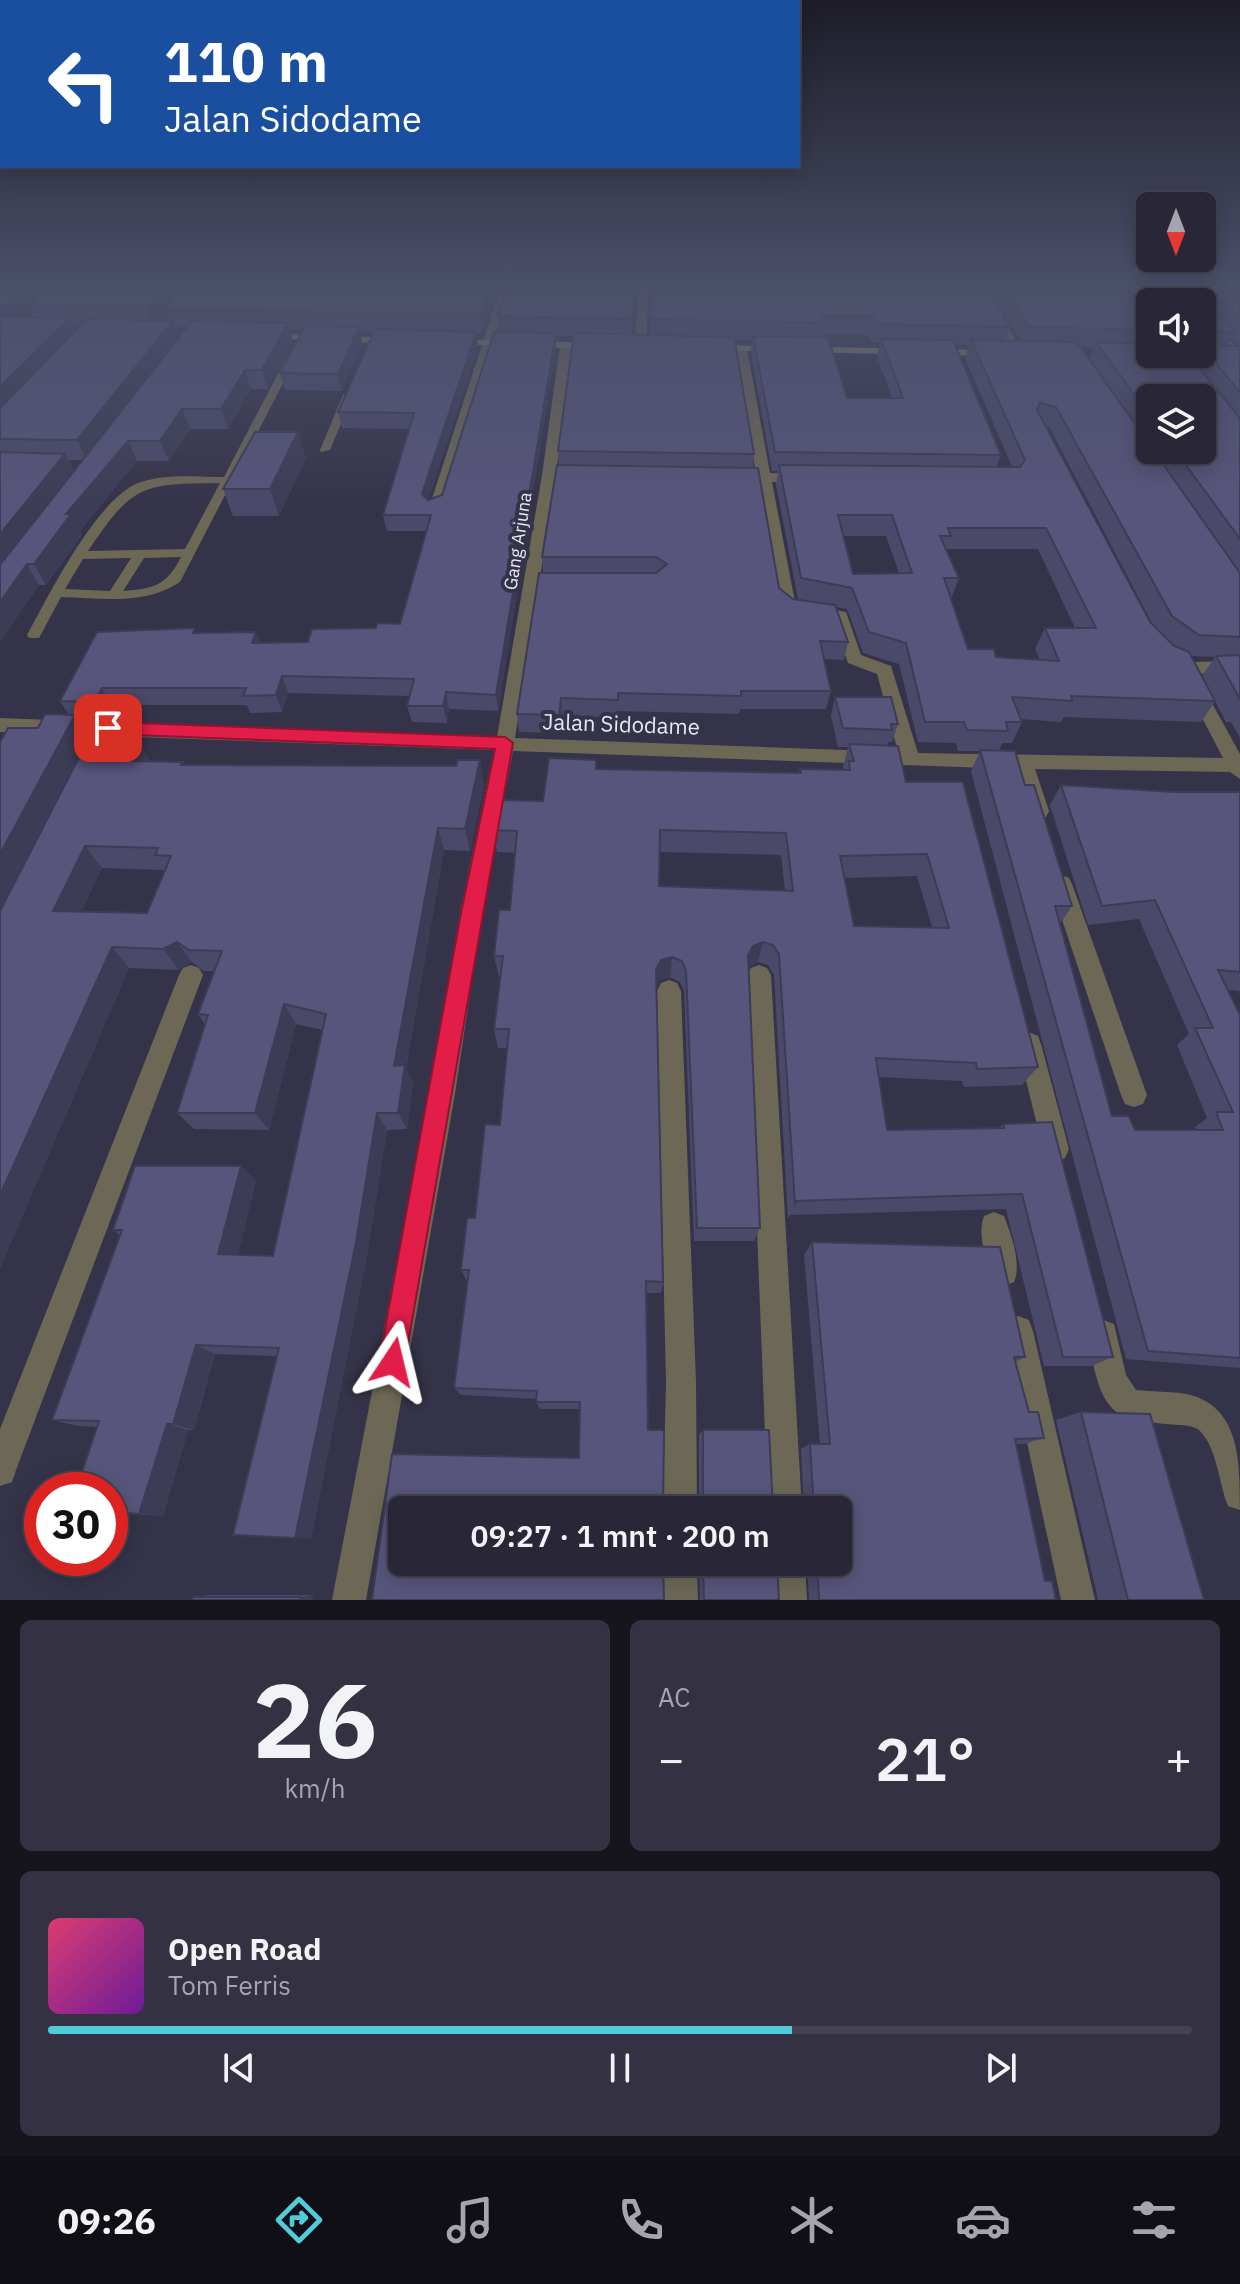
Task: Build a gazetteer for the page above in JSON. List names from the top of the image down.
{
  "streets": {
    "street": ["Gang Arjuna", "Jalan Sidodame"]
  },
  "crossings": [
    ["Gang Arjuna", "Jalan Sidodame"]
  ],
  "north": "bottom",
  "page": {
    "turn": ["110 m", "Jalan Sidodame"],
    "limit": "30",
    "trip": "09:27 · 1 mnt · 200 m",
    "tile": [
      ["26", "km/h"],
      "AC"
    ],
    "heat": ["−", "21°", "+"],
    "song": ["Open Road", "Tom Ferris"],
    "tabs": "09:26"
  }
}
